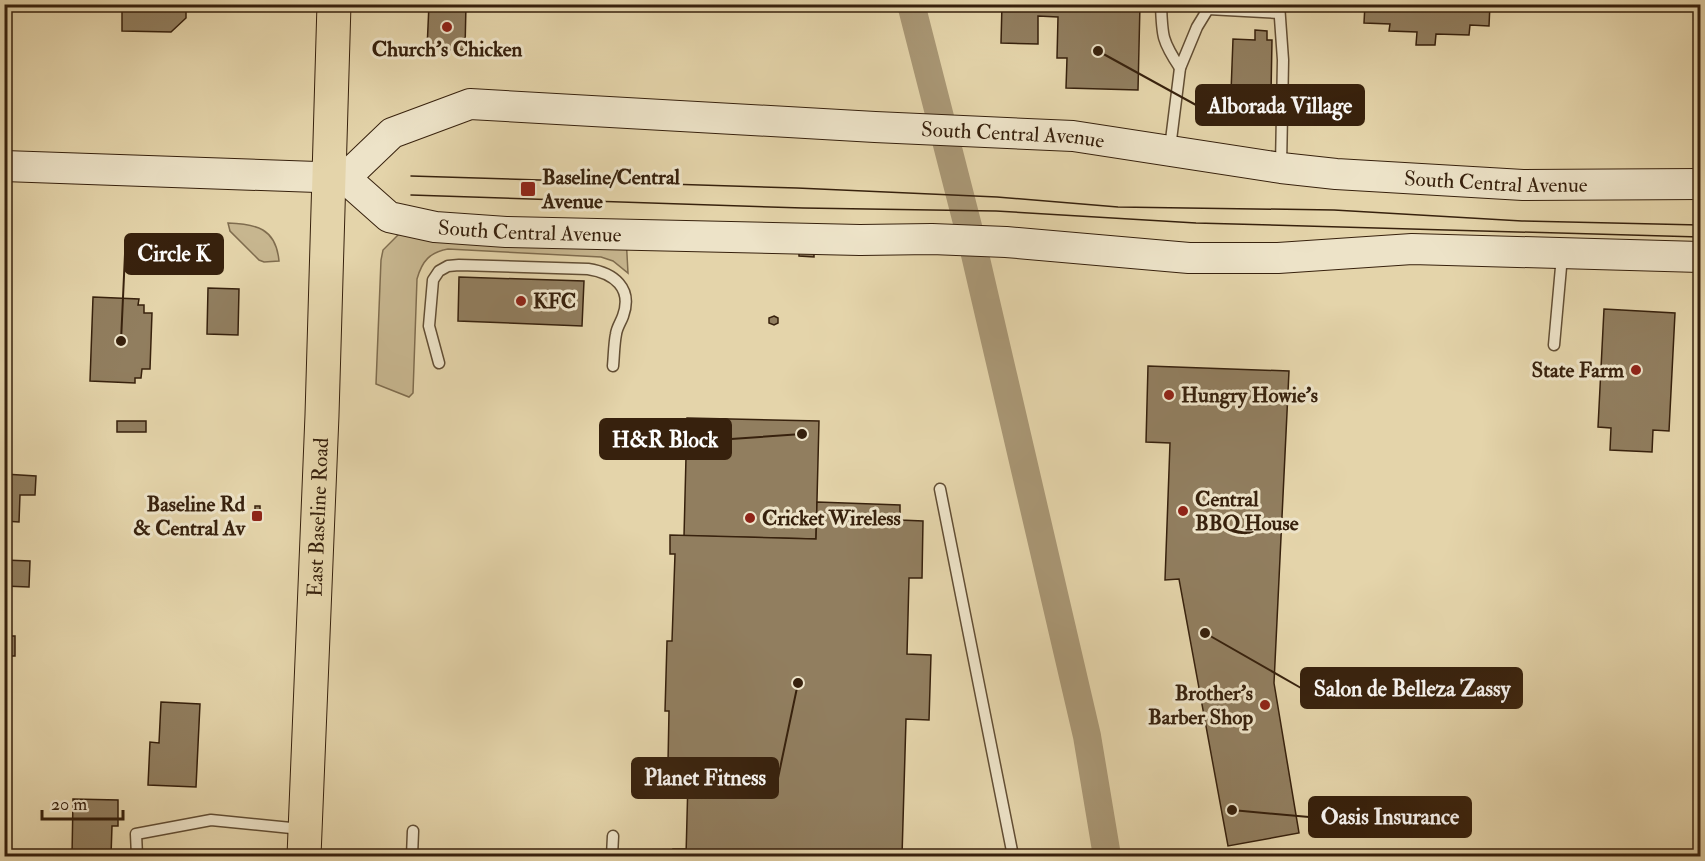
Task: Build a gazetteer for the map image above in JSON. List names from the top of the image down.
{
  "streets": {
    "main road": ["South Central Avenue", "East Baseline Road"]
  },
  "crossings": [
    ["South Central Avenue", "East Baseline Road"]
  ],
  "places": {
    "other": [
      "Church's Chicken",
      "Alborada Village",
      "KFC",
      "Circle K",
      "State Farm",
      "Hungry Howie's",
      "H&R Block",
      "Central BBQ House",
      "Cricket Wireless",
      "Salon de Belleza Zassy",
      "Planet Fitness",
      "Brother's Barber Shop",
      "Oasis Insurance"
    ],
    "transit": ["Baseline/Central Avenue", "Baseline Rd & Central Av"]
  },
  "scale_bar": "20 m"
}
